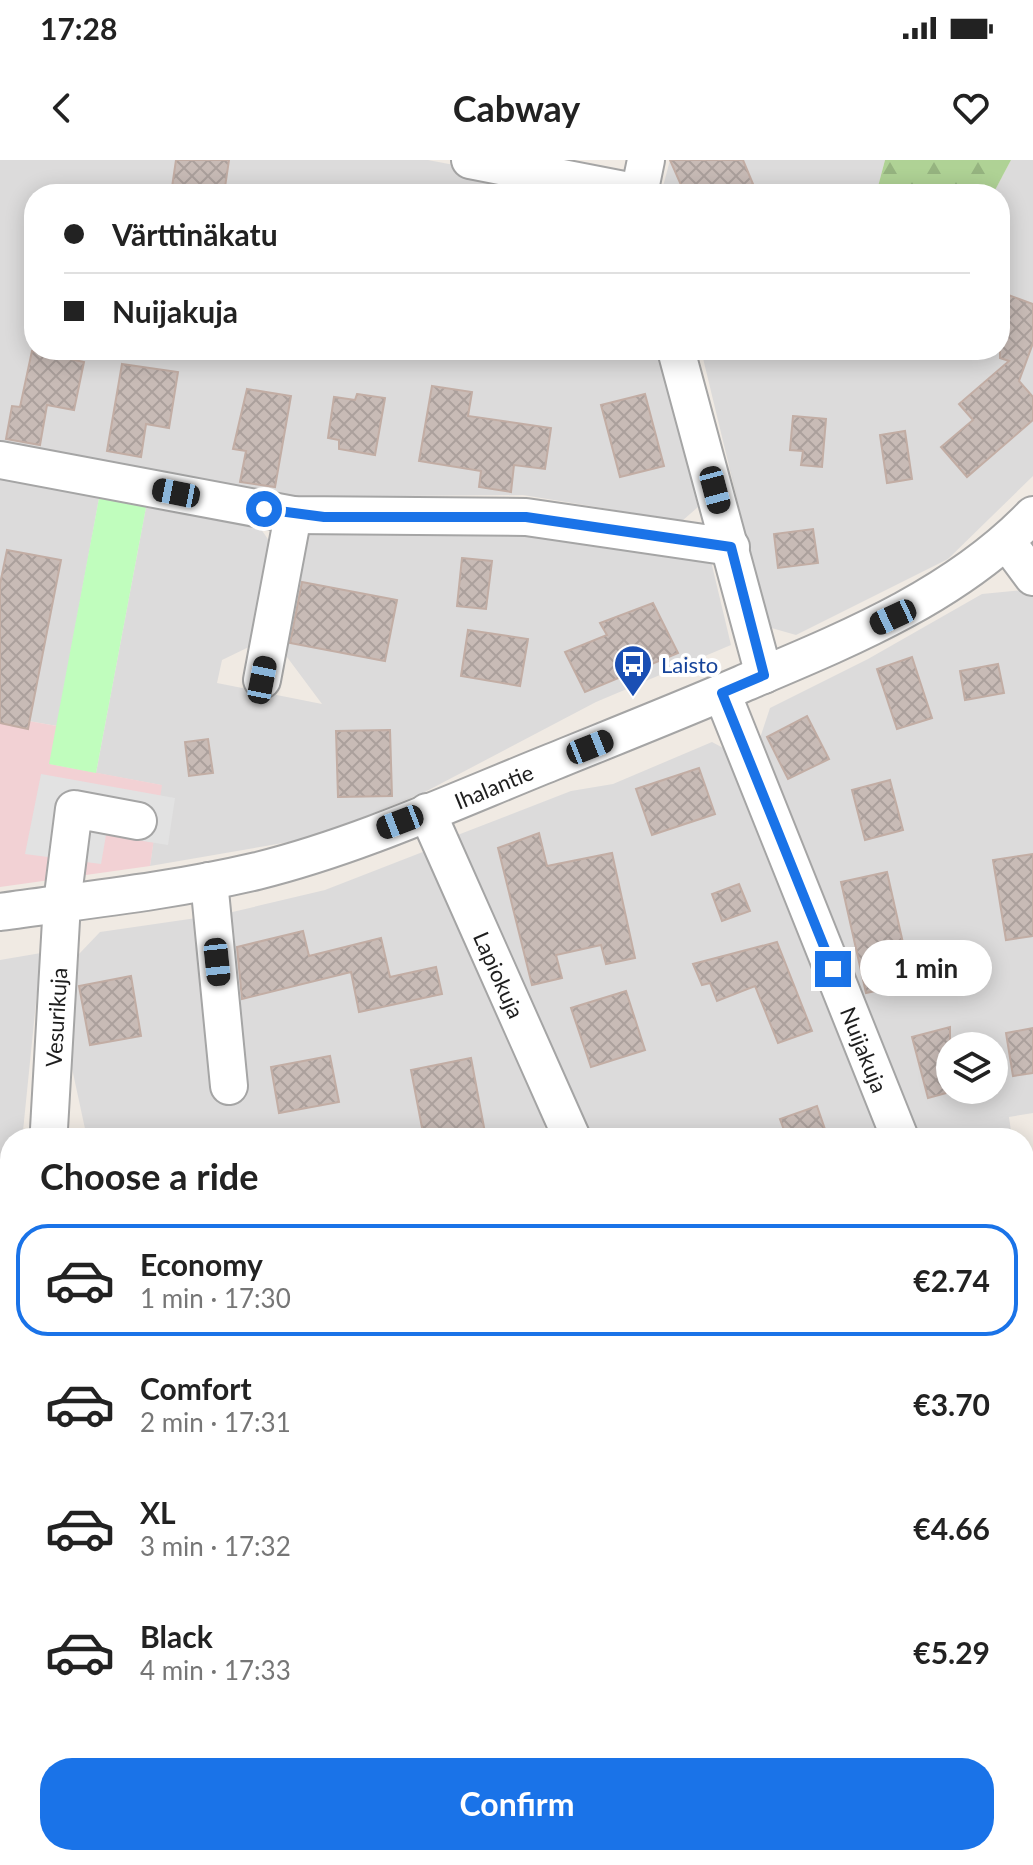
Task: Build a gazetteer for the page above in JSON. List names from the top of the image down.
{
  "streets": {
    "street": [
      "Ihalantie",
      "Lapiokuja",
      "Vesurikuja",
      "Nuijakuja"
    ]
  },
  "crossings": [
    ["Ihalantie", "Lapiokuja"],
    ["Ihalantie", "Vesurikuja"],
    ["Ihalantie", "Nuijakuja"]
  ],
  "places": {
    "bus stop": ["Laisto"]
  },
  "page": {
    "status": "17:28",
    "header": "Cabway",
    "banner": ["Värttinäkatu", "Nuijakuja"],
    "bubble": "1 min",
    "heading": "Choose a ride",
    "list": [
      {
        "name": "Economy",
        "note": "1 min · 17:30",
        "value": "€2.74"
      },
      {
        "name": "Comfort",
        "note": "2 min · 17:31",
        "value": "€3.70"
      },
      {
        "name": "XL",
        "note": "3 min · 17:32",
        "value": "€4.66"
      },
      {
        "name": "Black",
        "note": "4 min · 17:33",
        "value": "€5.29"
      }
    ],
    "buttons": "Confirm"
  }
}
